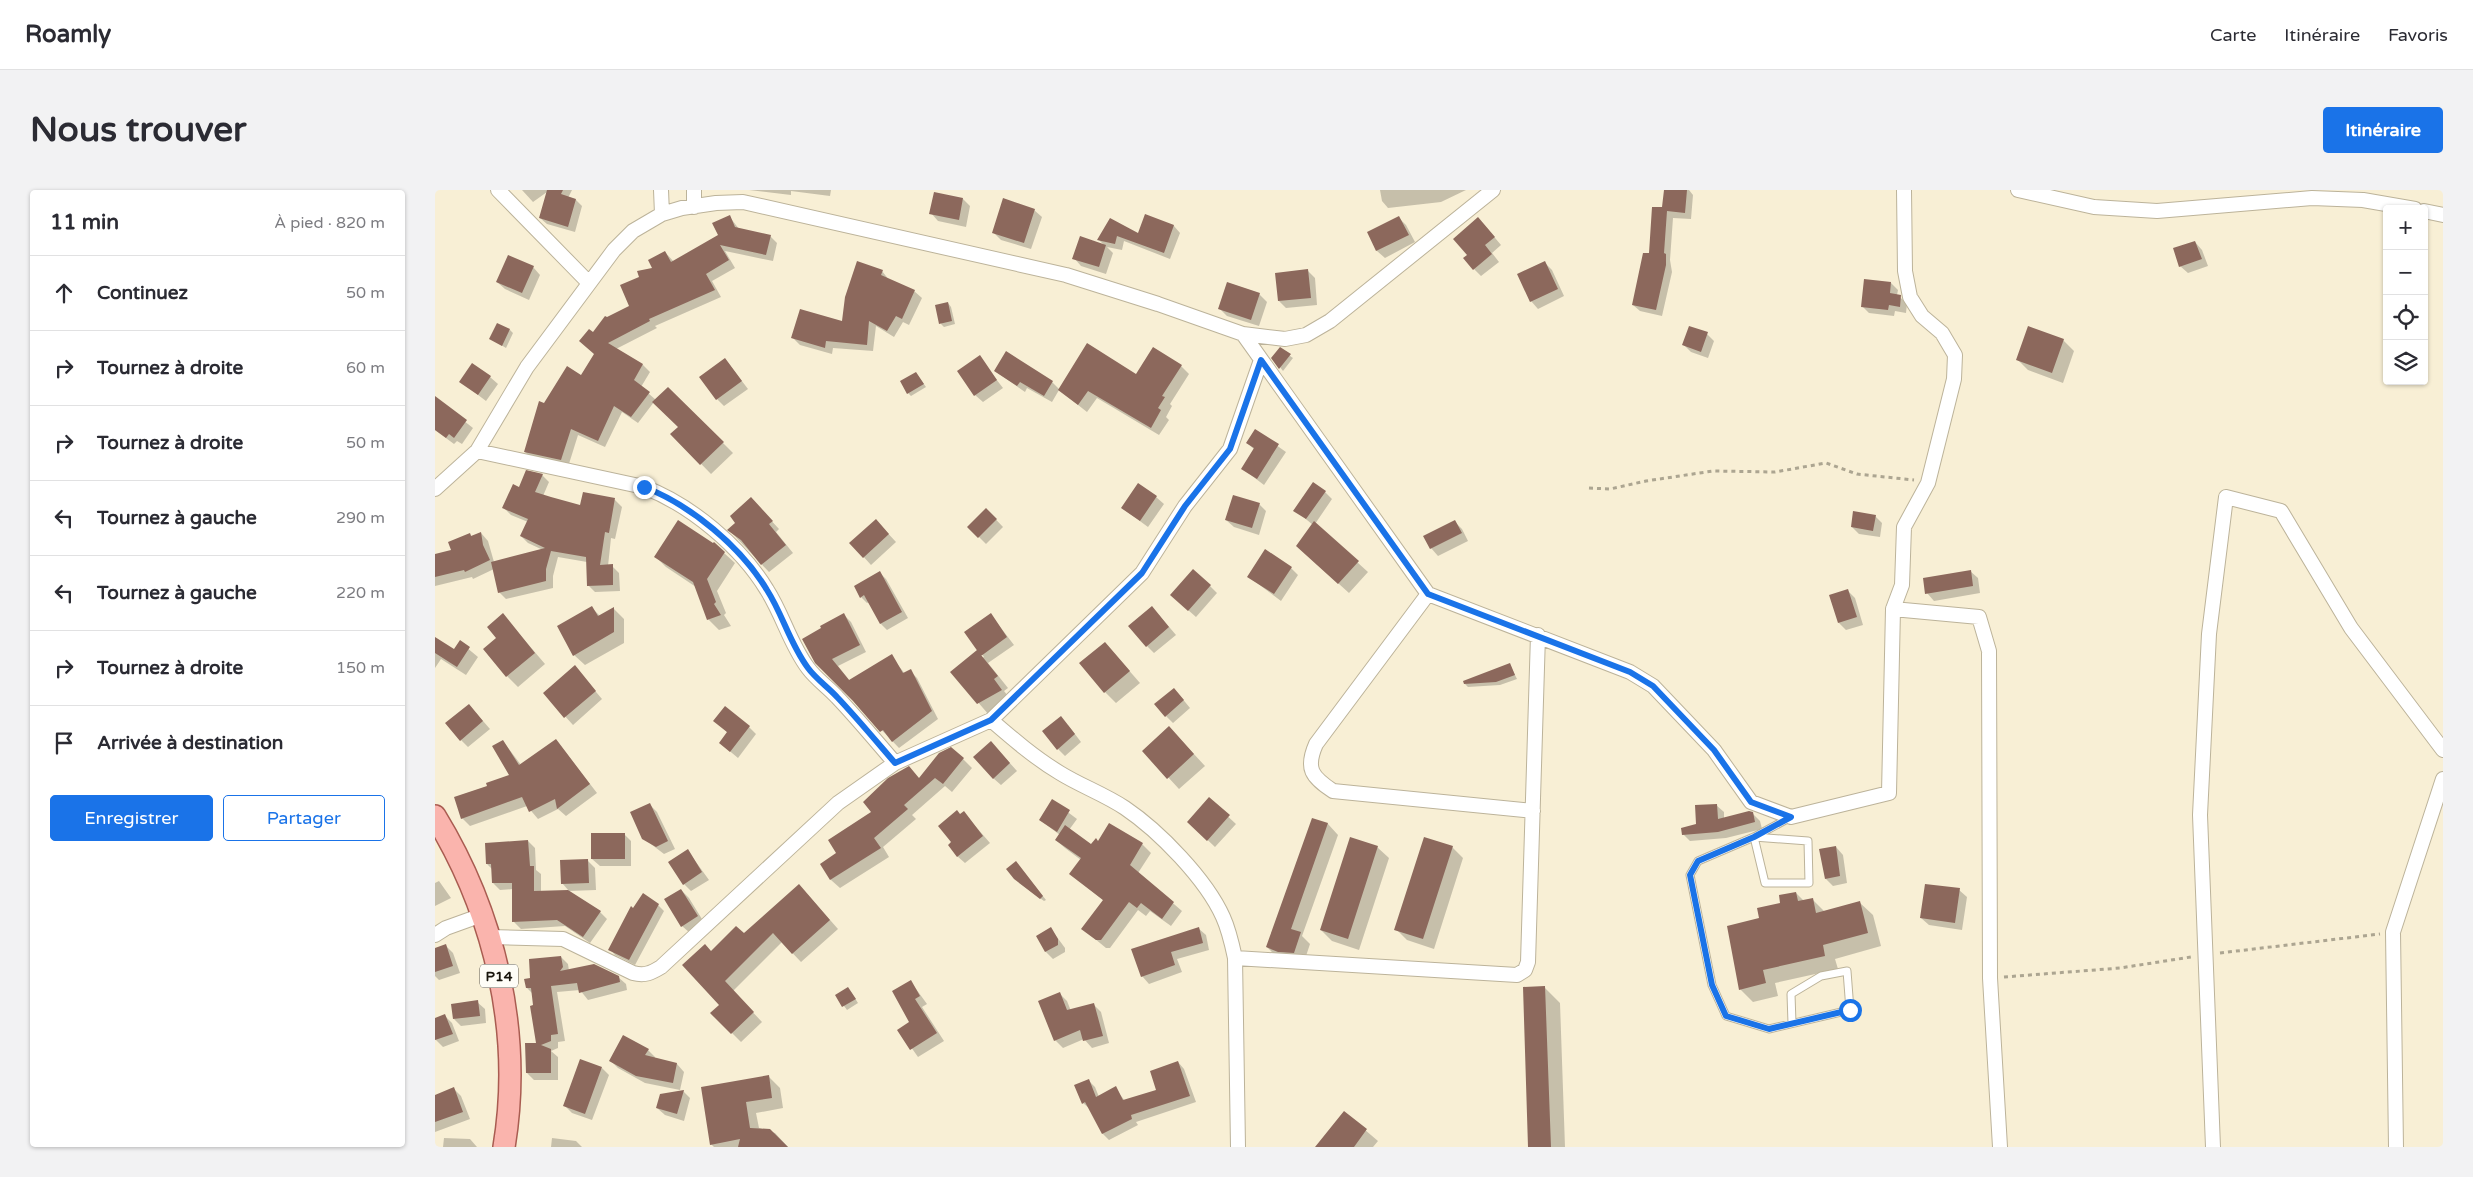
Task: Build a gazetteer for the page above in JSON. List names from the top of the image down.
{
  "streets": {
    "main road": ["P14"]
  },
  "page": {
    "header": "Roamly",
    "nav": ["Carte", "Itinéraire", "Favoris"],
    "buttons": [
      "Itinéraire",
      ["Enregistrer", "Partager"]
    ],
    "title": "Nous trouver",
    "heading": ["11 min", "À pied · 820 m"],
    "map_buttons": ["+", "−"],
    "list": [
      ["Continuez", "50 m"],
      ["Tournez à droite", "60 m"],
      ["Tournez à droite", "50 m"],
      ["Tournez à gauche", "290 m"],
      ["Tournez à gauche", "220 m"],
      ["Tournez à droite", "150 m"],
      "Arrivée à destination"
    ]
  }
}
